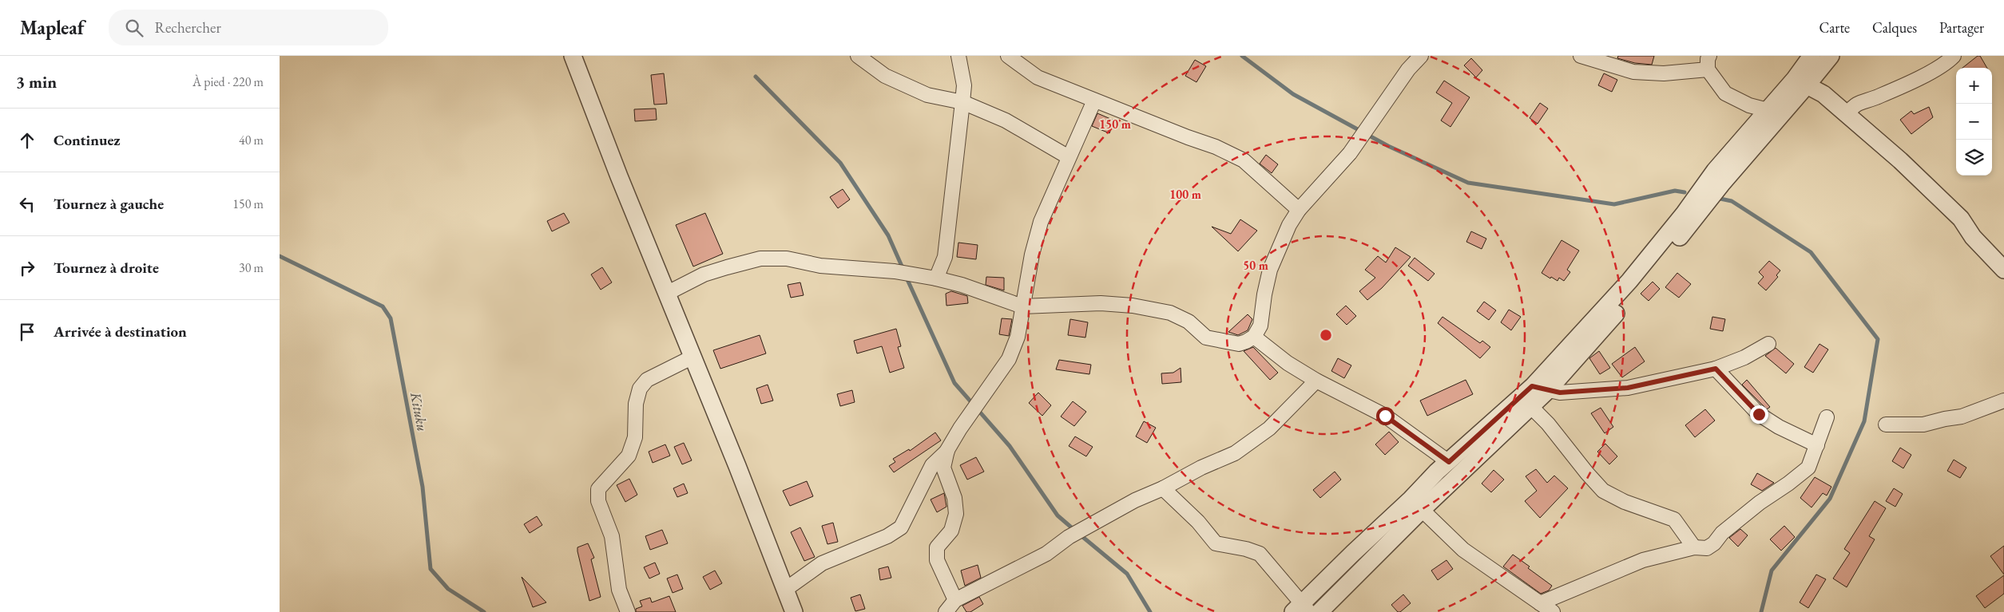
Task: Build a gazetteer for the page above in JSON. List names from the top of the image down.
{
  "water": ["Kituku"],
  "page": {
    "header": "Mapleaf",
    "search": "Rechercher",
    "nav": ["Carte", "Calques", "Partager"],
    "heading": ["3 min", "À pied · 220 m"],
    "map_buttons": ["+", "−"],
    "list": [
      ["Continuez", "40 m"],
      ["Tournez à gauche", "150 m"],
      ["Tournez à droite", "30 m"],
      "Arrivée à destination"
    ]
  },
  "rings": ["150 m", "100 m", "50 m"]
}
